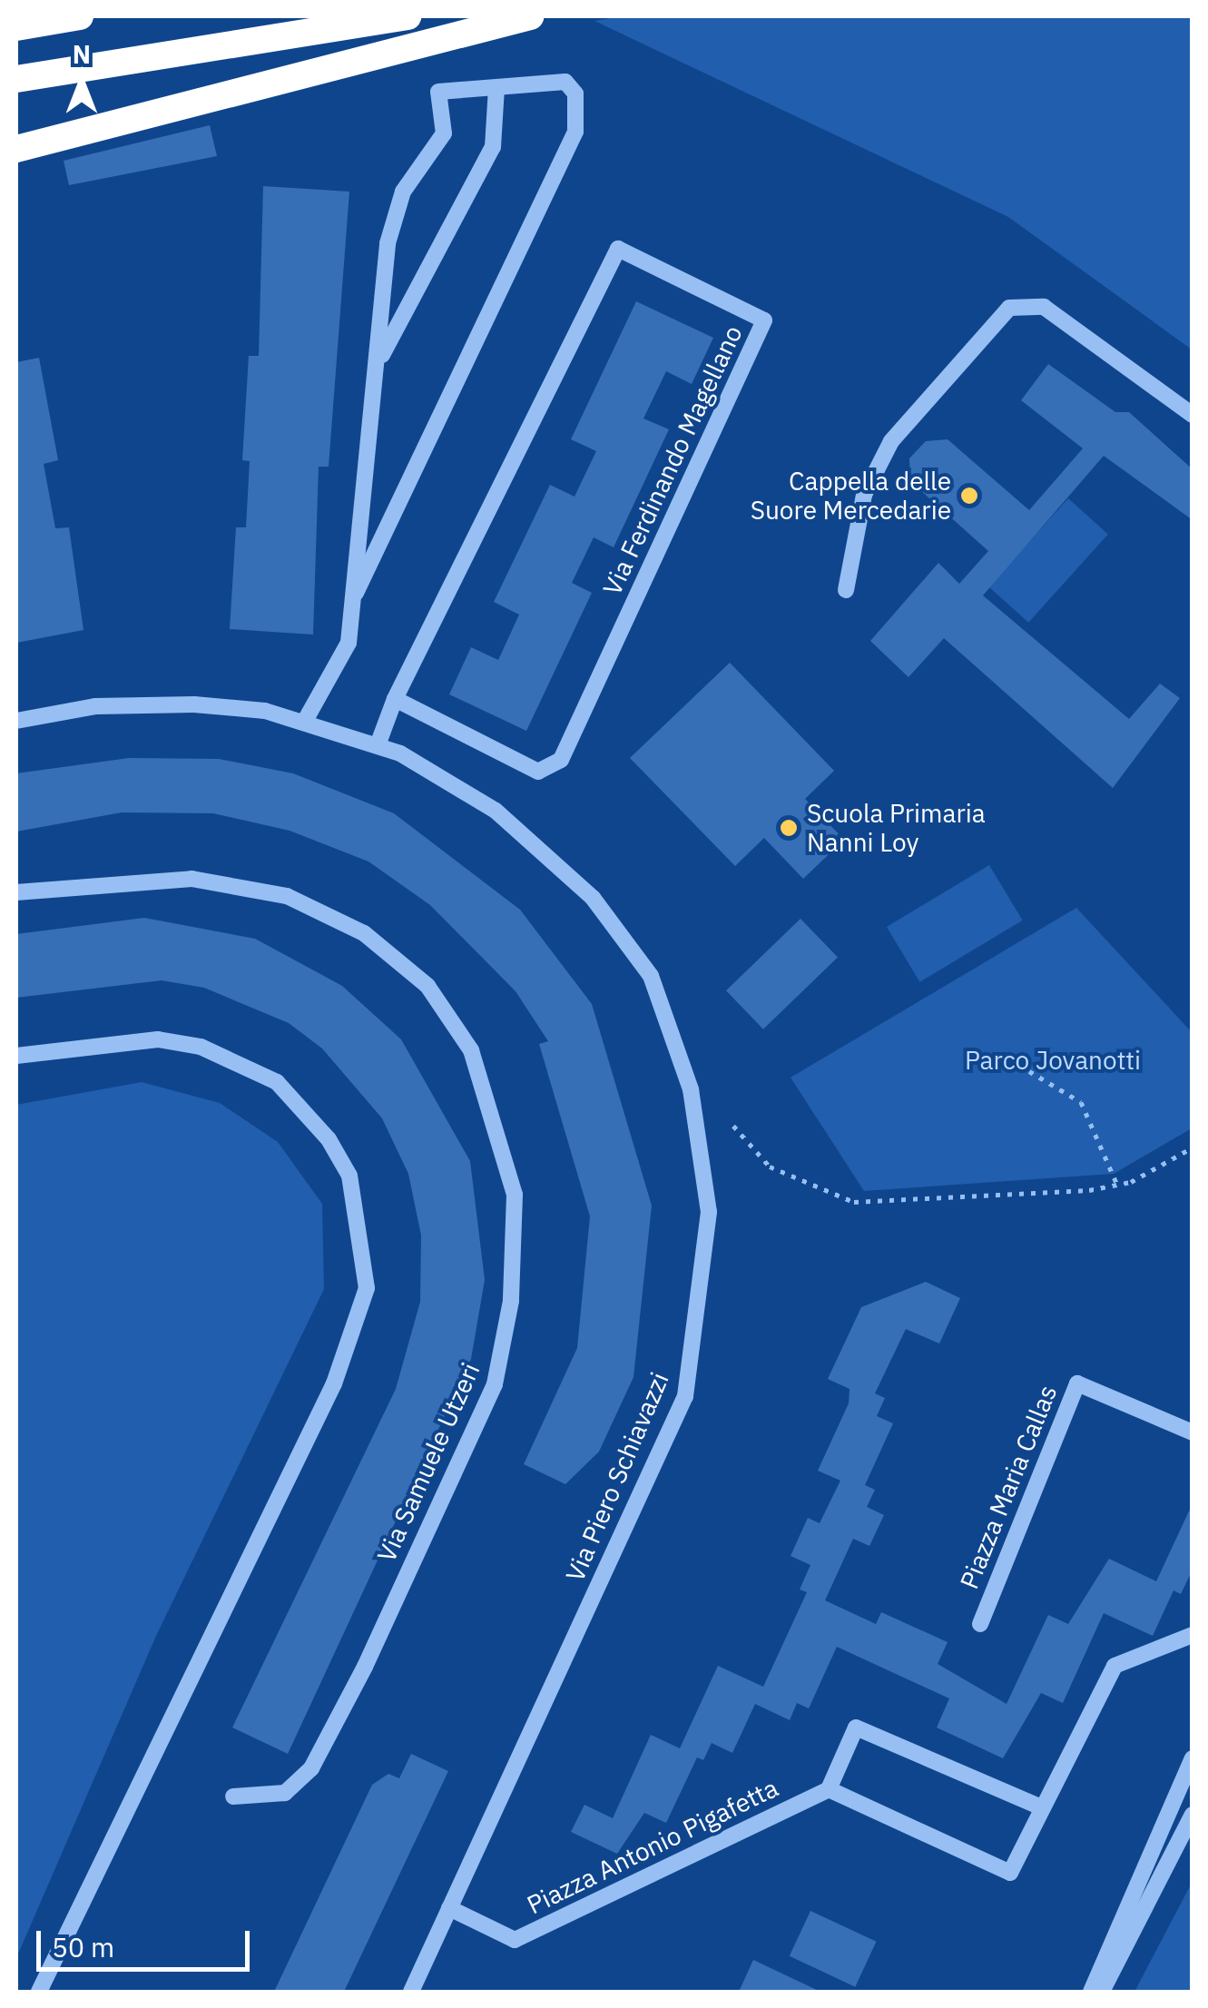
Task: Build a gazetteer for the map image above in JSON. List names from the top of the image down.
{
  "streets": {
    "street": [
      "Via Ferdinando Magellano",
      "Via Samuele Utzeri",
      "Via Piero Schiavazzi",
      "Piazza Maria Callas",
      "Piazza Antonio Pigafetta"
    ]
  },
  "crossings": [
    ["Via Ferdinando Magellano", "Via Piero Schiavazzi"],
    ["Via Piero Schiavazzi", "Piazza Antonio Pigafetta"]
  ],
  "parks": ["Parco Jovanotti"],
  "places": ["Cappella delle Suore Mercedarie", "Scuola Primaria Nanni Loy"],
  "scale_bar": "50 m",
  "north": "top"
}
